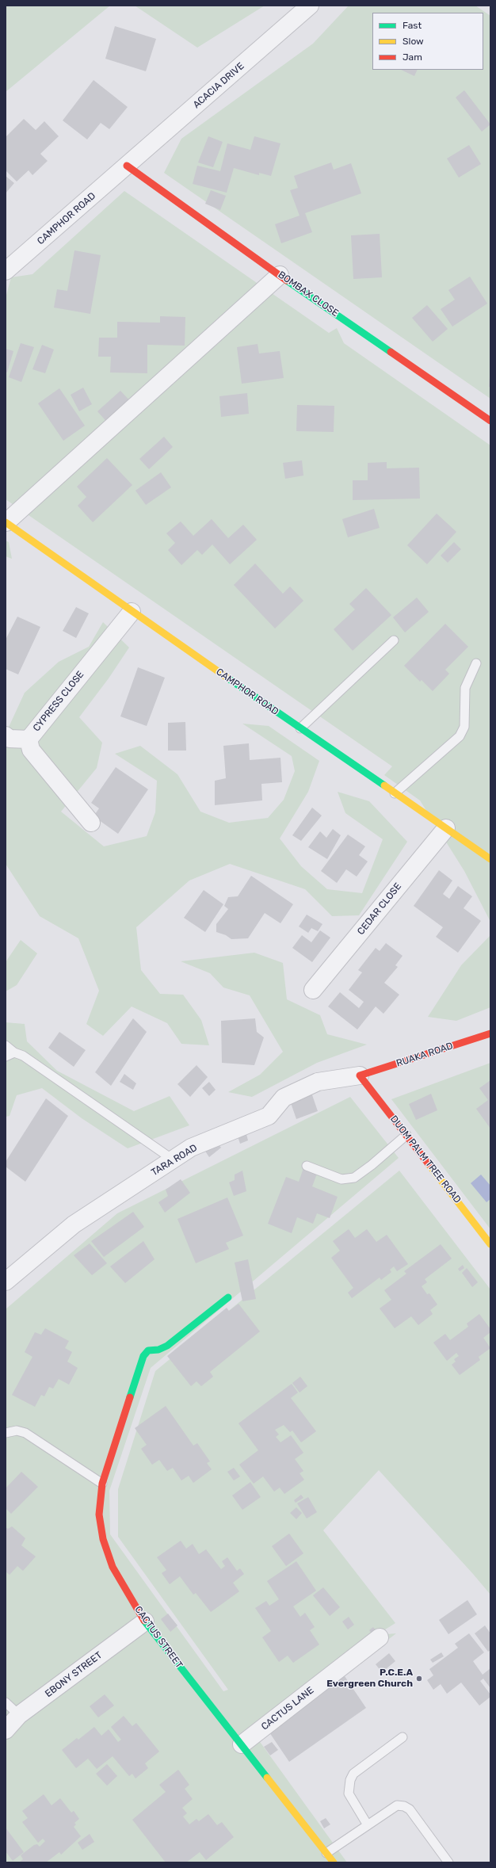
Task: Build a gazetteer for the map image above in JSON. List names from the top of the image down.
{
  "streets": {
    "street": [
      "ACACIA DRIVE",
      "CAMPHOR ROAD",
      "BOMBAX CLOSE",
      "CYPRESS CLOSE",
      "CEDAR CLOSE",
      "RUAKA ROAD",
      "DUOM PALM TREE ROAD",
      "TARA ROAD",
      "CACTUS STREET",
      "EBONY STREET",
      "CACTUS LANE"
    ]
  },
  "crossings": [
    ["ACACIA DRIVE", "CAMPHOR ROAD"],
    ["ACACIA DRIVE", "BOMBAX CLOSE"],
    ["CAMPHOR ROAD", "BOMBAX CLOSE"],
    ["CAMPHOR ROAD", "CYPRESS CLOSE"],
    ["CAMPHOR ROAD", "CEDAR CLOSE"],
    ["RUAKA ROAD", "DUOM PALM TREE ROAD"],
    ["RUAKA ROAD", "TARA ROAD"],
    ["DUOM PALM TREE ROAD", "TARA ROAD"],
    ["CACTUS STREET", "EBONY STREET"],
    ["CACTUS STREET", "CACTUS LANE"]
  ],
  "places": ["P.C.E.A Evergreen Church"],
  "legend": ["Fast", "Slow", "Jam"]
}
